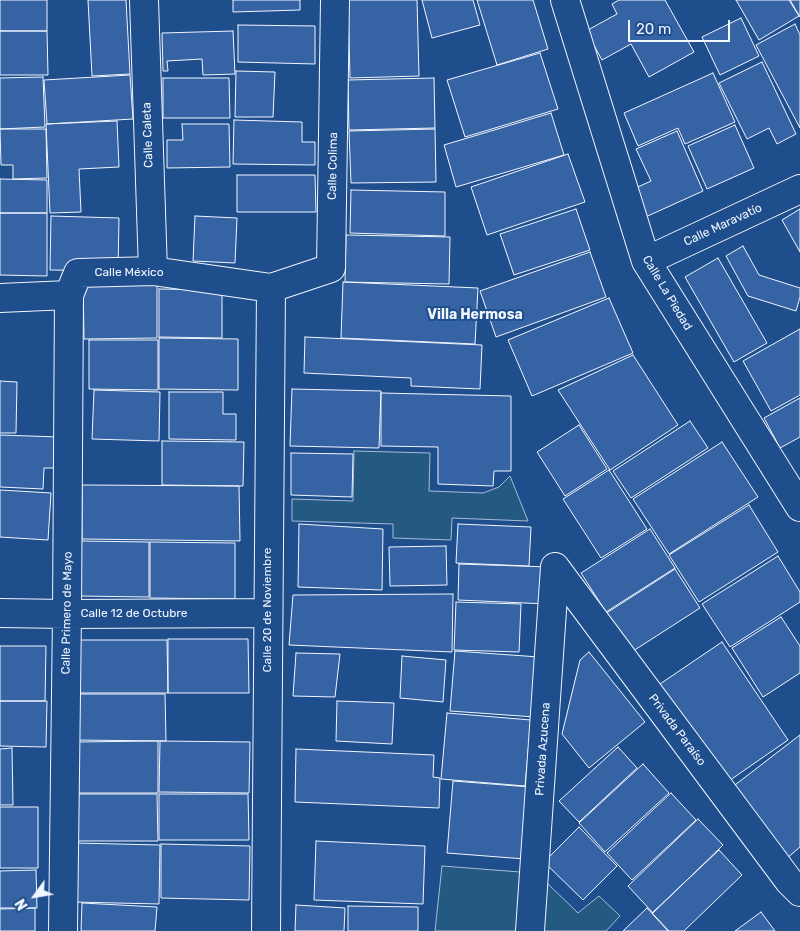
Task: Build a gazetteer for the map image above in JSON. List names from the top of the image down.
{
  "streets": {
    "street": [
      "Calle Caleta",
      "Calle Colima",
      "Calle Maravatío",
      "Calle México",
      "Calle La Piedad",
      "Calle 20 de Noviembre",
      "Calle Primero de Mayo",
      "Calle 12 de Octubre",
      "Privada Paraíso",
      "Privada Azucena"
    ]
  },
  "crossings": [
    ["Calle Caleta", "Calle México"],
    ["Calle Colima", "Calle México"],
    ["Calle Colima", "Calle 20 de Noviembre"],
    ["Calle Maravatío", "Calle La Piedad"],
    ["Calle México", "Calle 20 de Noviembre"],
    ["Calle México", "Calle Primero de Mayo"],
    ["Calle 20 de Noviembre", "Calle 12 de Octubre"],
    ["Calle Primero de Mayo", "Calle 12 de Octubre"],
    ["Privada Paraíso", "Privada Azucena"]
  ],
  "districts": ["Villa Hermosa"],
  "scale_bar": "20 m",
  "north": "bottom left"
}
